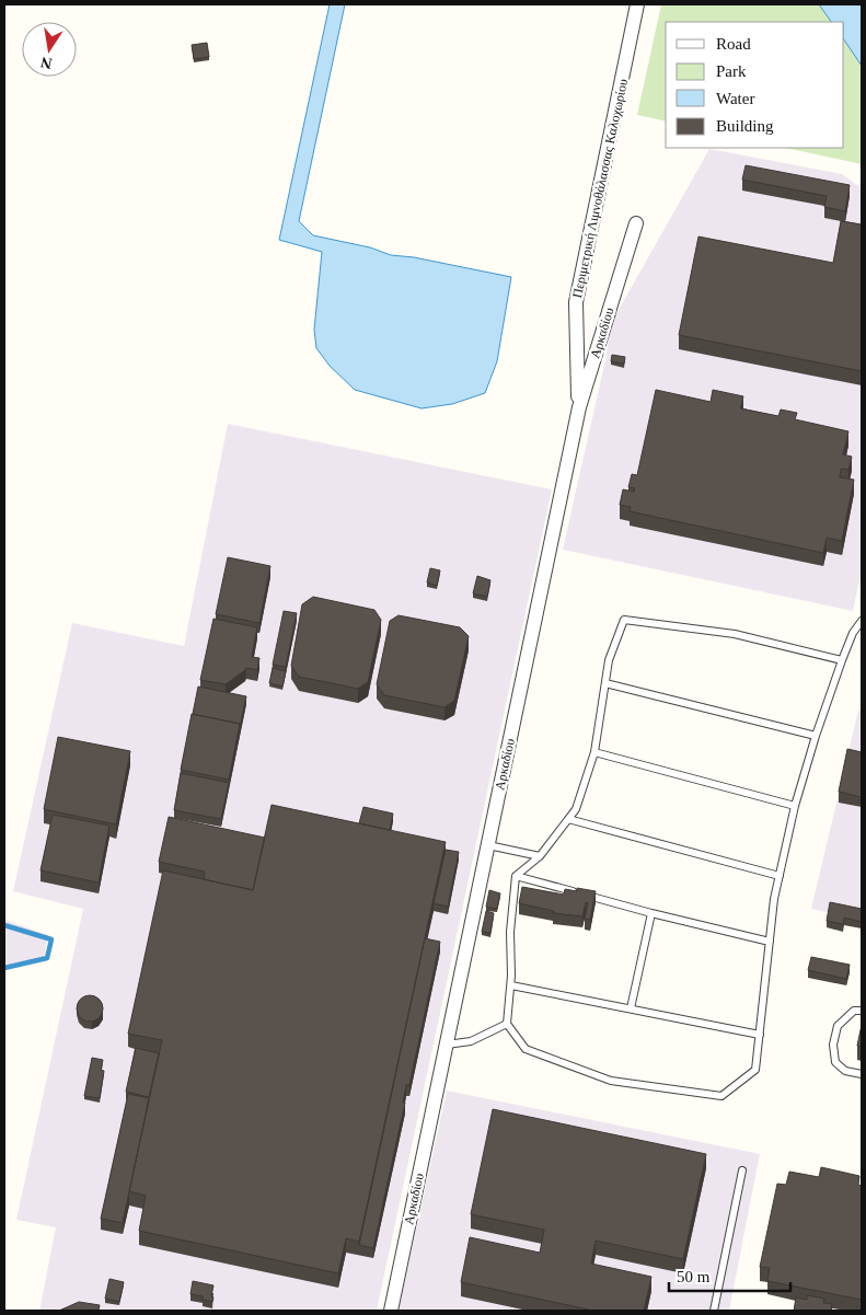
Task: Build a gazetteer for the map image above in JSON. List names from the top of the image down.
{
  "streets": {
    "street": ["Περιμετρική Λιμνοθάλασσας Καλοχωρίου", "Αρκαδίου"]
  },
  "crossings": [
    ["Περιμετρική Λιμνοθάλασσας Καλοχωρίου", "Αρκαδίου"]
  ],
  "legend": [
    "Road",
    "Park",
    "Water",
    "Building"
  ],
  "scale_bar": "50 m",
  "north": "bottom"
}
